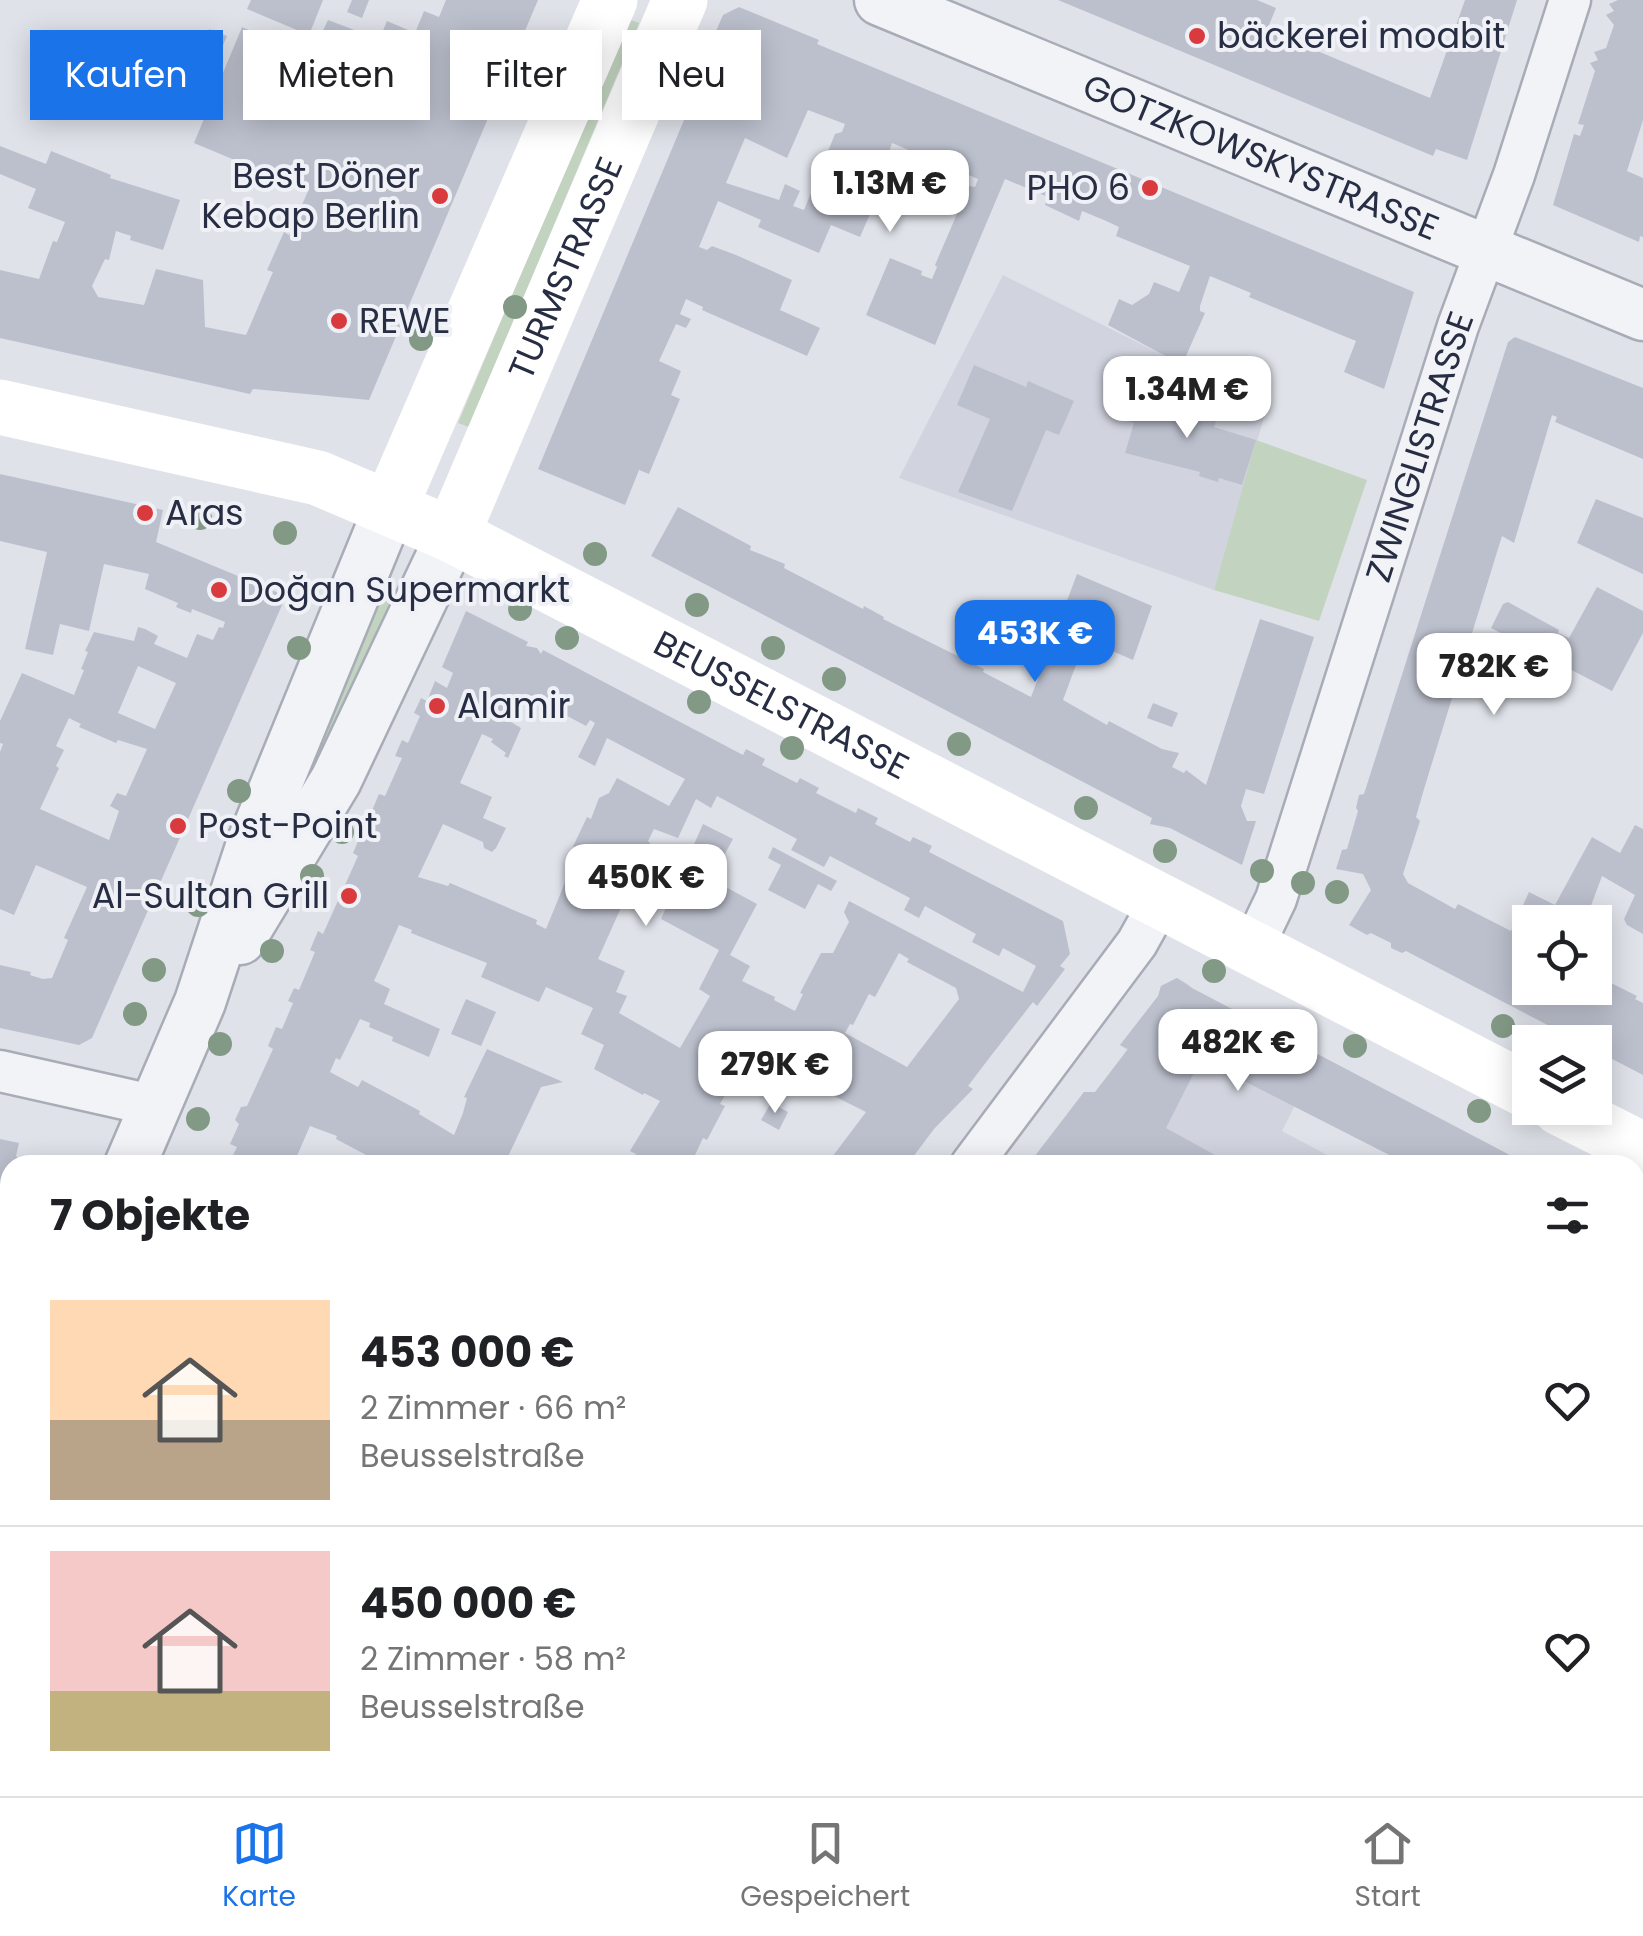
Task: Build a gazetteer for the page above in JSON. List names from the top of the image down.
{
  "streets": {
    "main road": ["TURMSTRASSE", "BEUSSELSTRASSE"],
    "street": ["GOTZKOWSKYSTRASSE", "ZWINGLISTRASSE"]
  },
  "crossings": [
    ["GOTZKOWSKYSTRASSE", "ZWINGLISTRASSE"],
    ["TURMSTRASSE", "BEUSSELSTRASSE"],
    ["ZWINGLISTRASSE", "BEUSSELSTRASSE"]
  ],
  "places": [
    "bäckerei moabit",
    "PHO 6",
    "Best Döner Kebap Berlin",
    "REWE",
    "Aras",
    "Doğan Supermarkt",
    "Alamir",
    "Post-Point",
    "Al-Sultan Grill"
  ],
  "page": {
    "chip": [
      "Kaufen",
      "Mieten",
      "Filter",
      "Neu"
    ],
    "price": [
      "1.13M €",
      "1.34M €",
      "453K €",
      "782K €",
      "450K €",
      "482K €",
      "279K €"
    ],
    "heading": "7 Objekte",
    "list": [
      {
        "name": "453 000 €",
        "note": "2 Zimmer · 66 m² · Beusselstraße"
      },
      {
        "name": "450 000 €",
        "note": "2 Zimmer · 58 m² · Beusselstraße"
      }
    ],
    "tabs": ["Karte", "Gespeichert", "Start"]
  }
}
